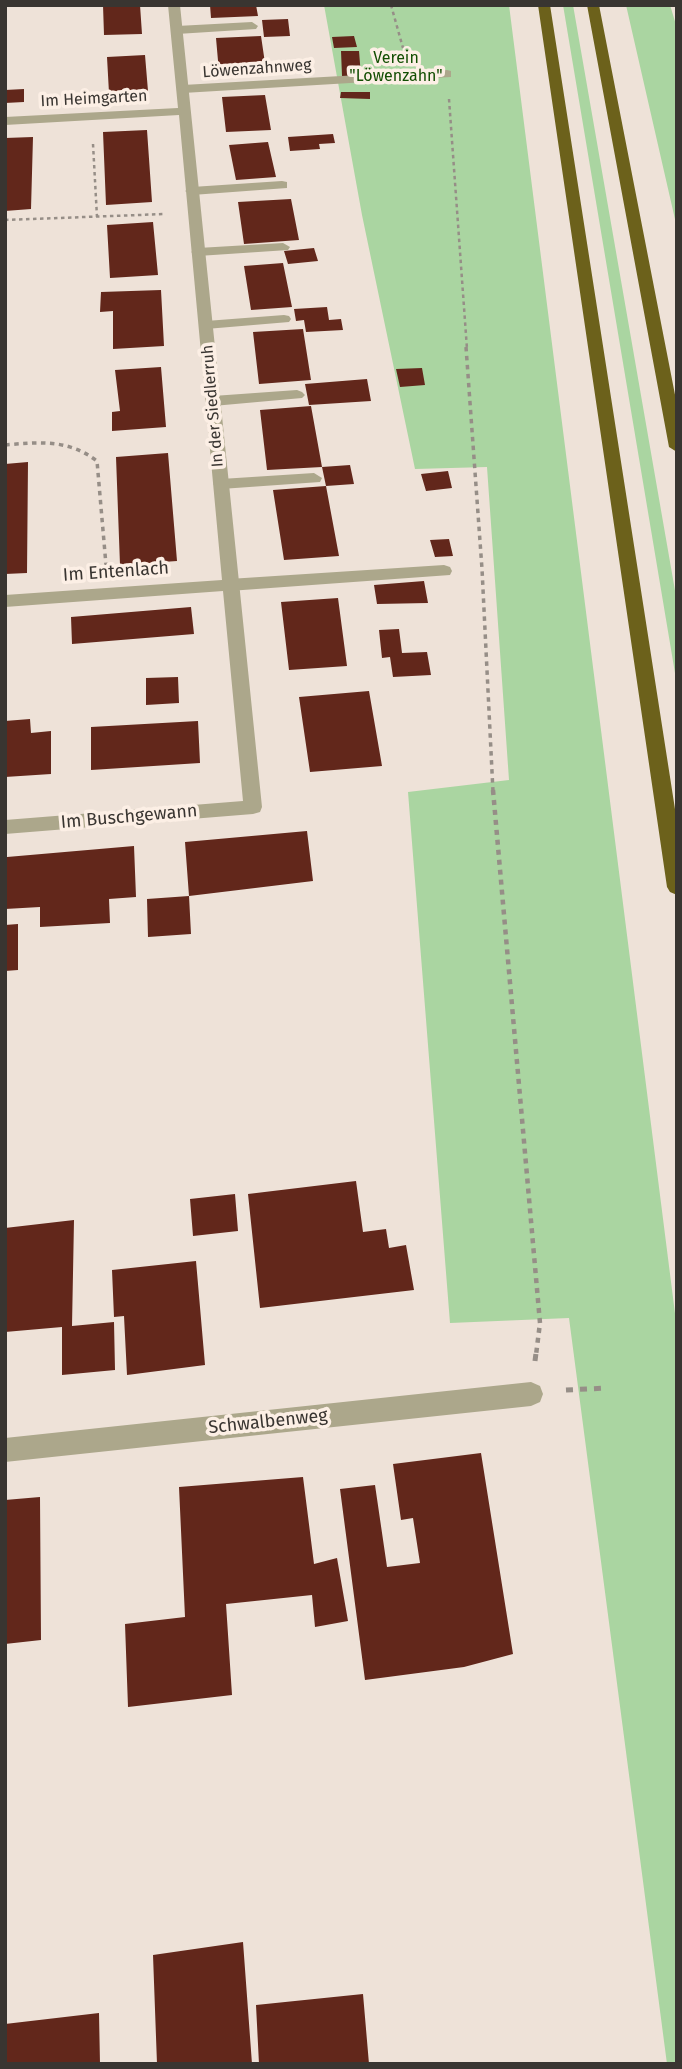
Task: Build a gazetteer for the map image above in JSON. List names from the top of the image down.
{
  "streets": {
    "street": [
      "Löwenzahnweg",
      "Im Heimgarten",
      "In der Siedlerruh",
      "Im Entenlach",
      "Im Buschgewann",
      "Schwalbenweg"
    ]
  },
  "crossings": [
    ["Löwenzahnweg", "In der Siedlerruh"],
    ["Im Heimgarten", "In der Siedlerruh"],
    ["In der Siedlerruh", "Im Entenlach"],
    ["In der Siedlerruh", "Im Buschgewann"]
  ],
  "parks": ["Verein \"Löwenzahn\""]
}
